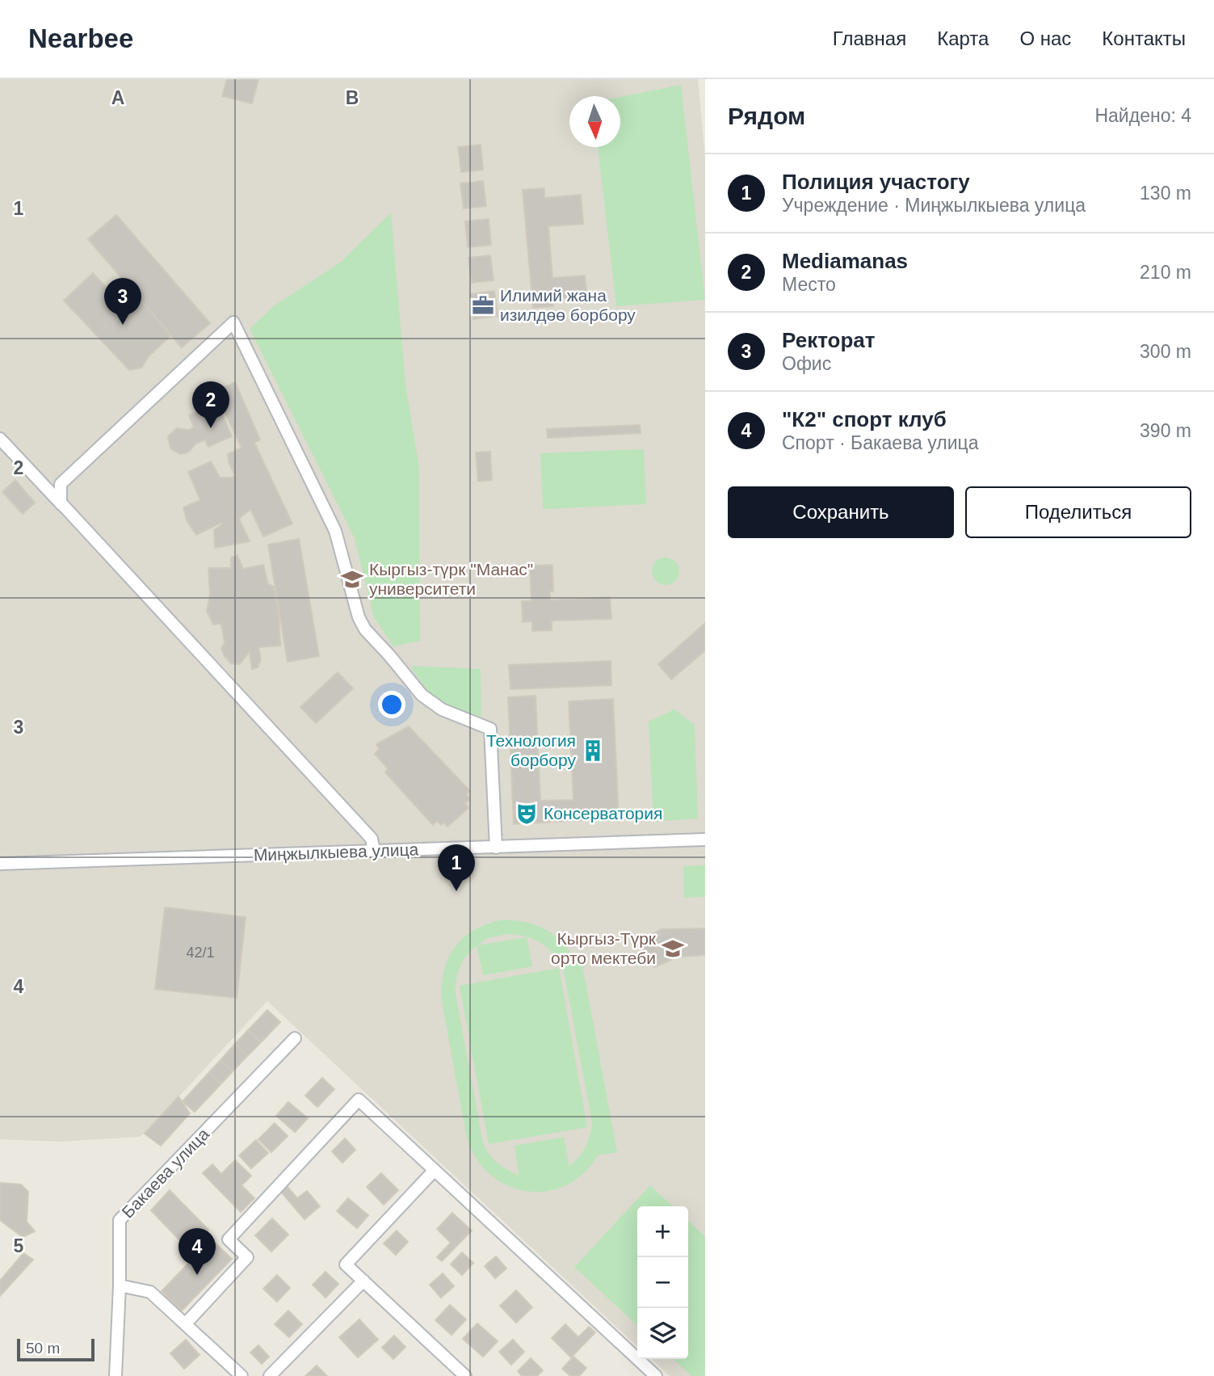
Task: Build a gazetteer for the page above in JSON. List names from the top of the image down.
{
  "streets": {
    "street": ["Миңжылкыева улица", "Бакаева улица"]
  },
  "places": {
    "office": ["Илимий жана изилдөө борбору"],
    "school or university": ["Кыргыз-түрк \"Манас\" университети", "Кыргыз-Түрк орто мектеби"],
    "building": ["Технология борбору"],
    "theatre": ["Консерватория"]
  },
  "house_numbers": ["42/1"],
  "scale_bar": "50 m",
  "north": "bottom",
  "page": {
    "header": "Nearbee",
    "nav": [
      "Главная",
      "Карта",
      "О нас",
      "Контакты"
    ],
    "heading": ["Рядом", "Найдено: 4"],
    "list": [
      {
        "mark": "1",
        "name": "Полиция участогу",
        "note": "Учреждение · Миңжылкыева улица",
        "value": "130 m"
      },
      {
        "mark": "2",
        "name": "Mediamanas",
        "note": "Место",
        "value": "210 m"
      },
      {
        "mark": "3",
        "name": "Ректорат",
        "note": "Офис",
        "value": "300 m"
      },
      {
        "mark": "4",
        "name": "\"К2\" спорт клуб",
        "note": "Спорт · Бакаева улица",
        "value": "390 m"
      }
    ],
    "pins": [
      "3",
      "2",
      "1",
      "4"
    ],
    "buttons": ["Сохранить", "Поделиться"],
    "map_buttons": ["+", "−"],
    "scale": "50 m"
  },
  "grid": {
    "columns": ["A", "B"],
    "rows": [
      "1",
      "2",
      "3",
      "4",
      "5"
    ]
  }
}
